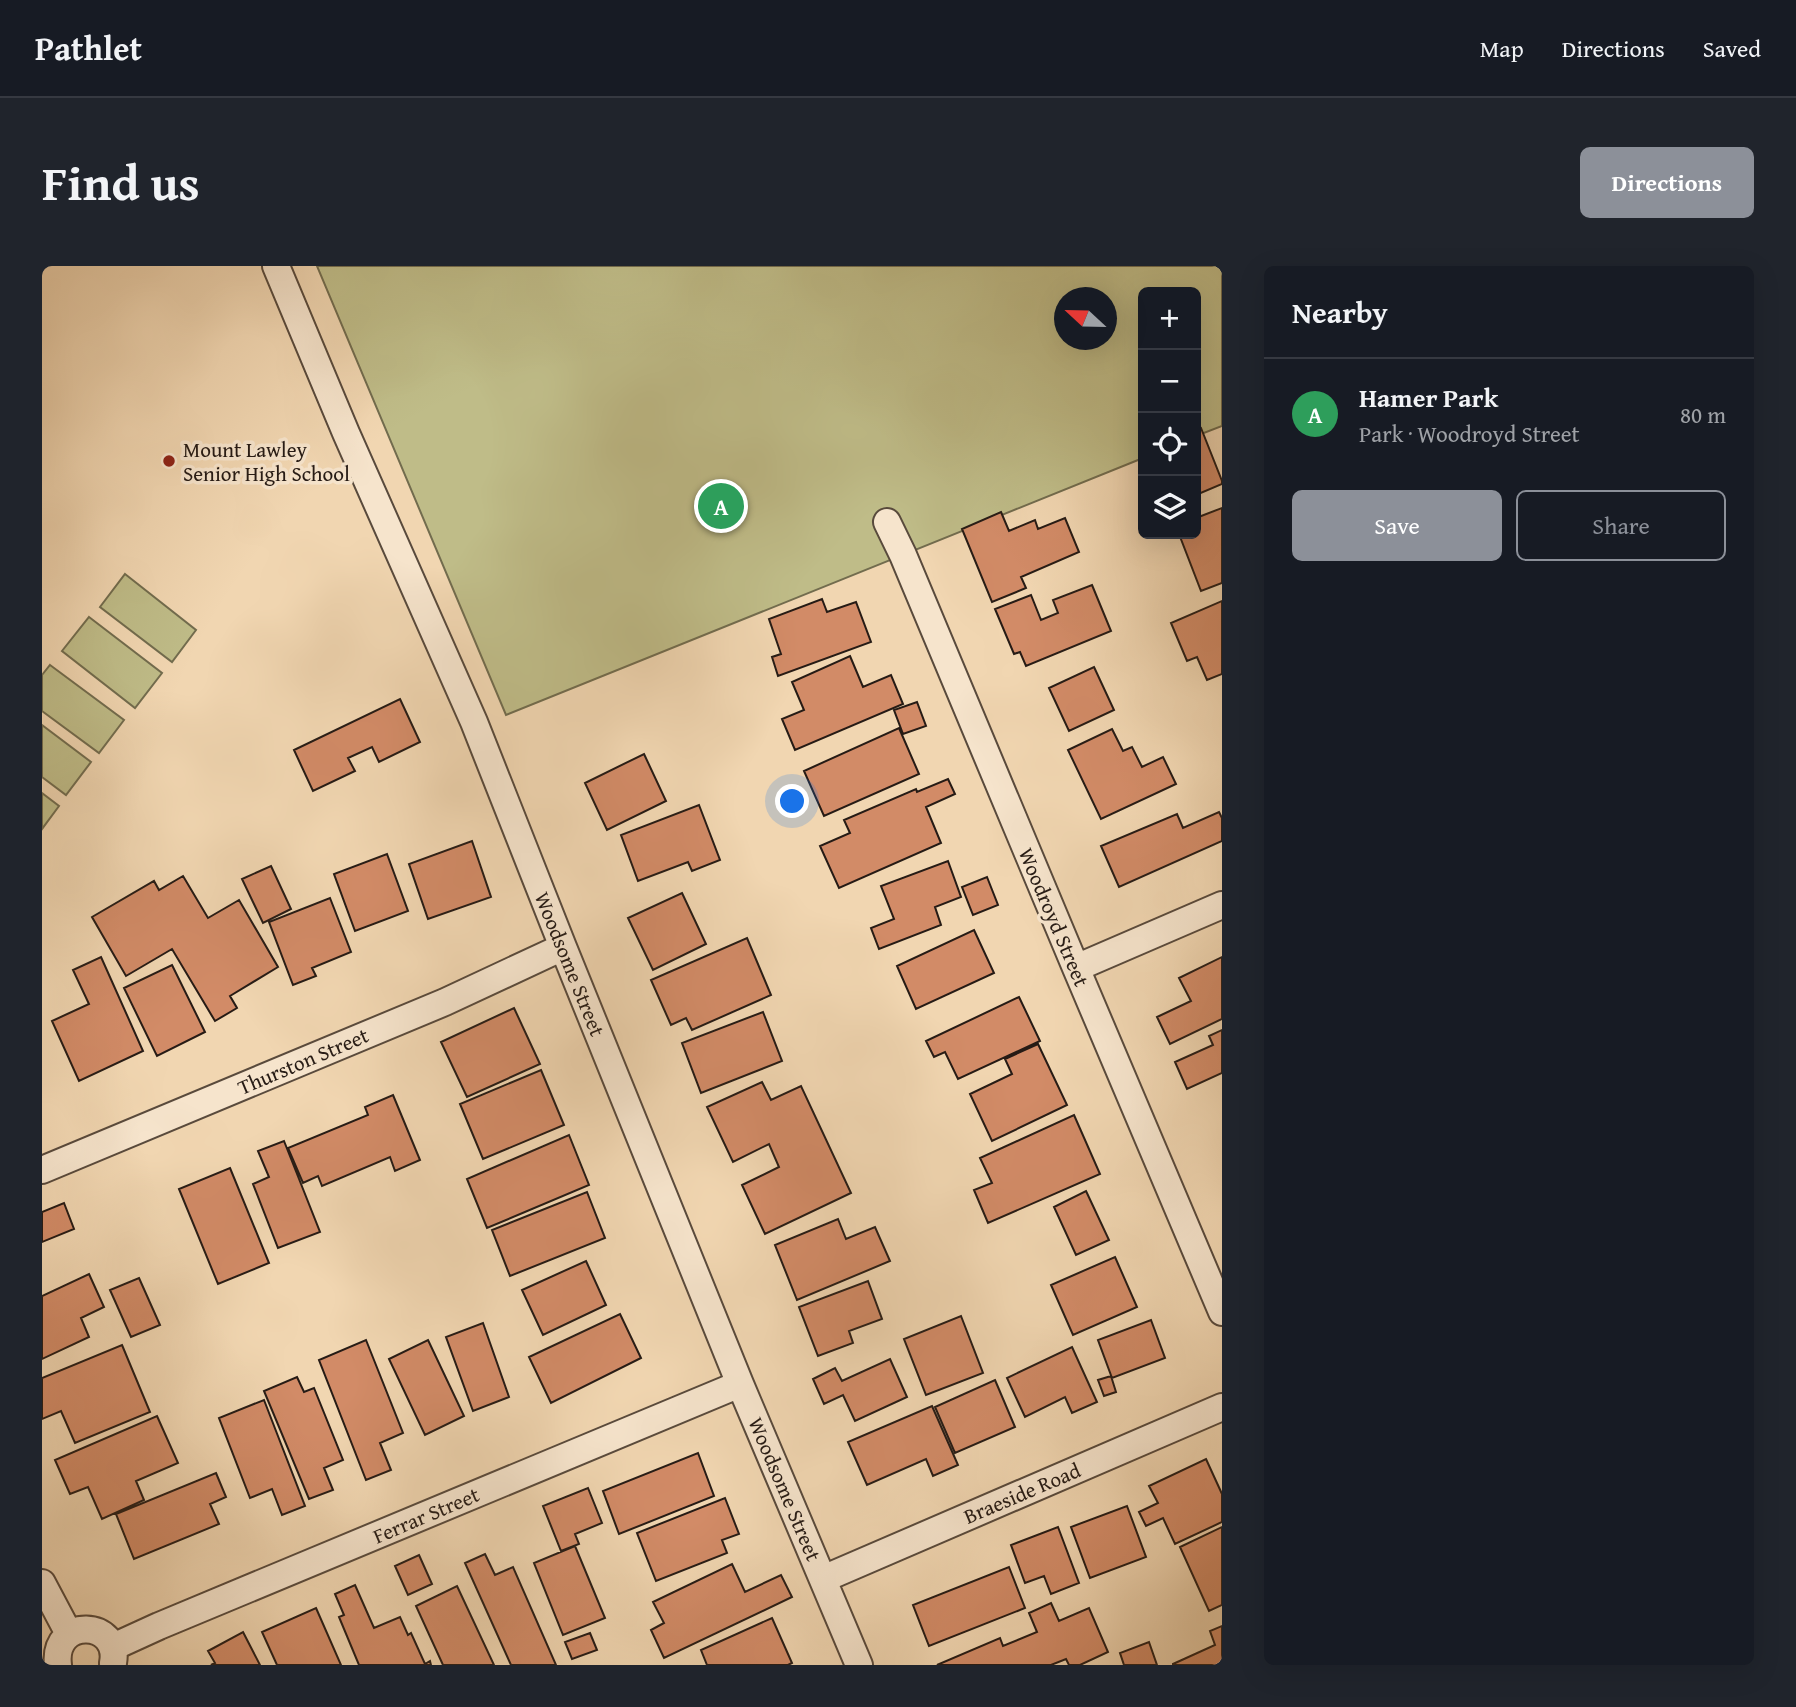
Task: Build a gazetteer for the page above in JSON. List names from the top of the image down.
{
  "streets": {
    "street": [
      "Woodroyd Street",
      "Woodsome Street",
      "Thurston Street",
      "Braeside Road",
      "Ferrar Street"
    ]
  },
  "crossings": [
    ["Woodsome Street", "Thurston Street"],
    ["Woodsome Street", "Braeside Road"],
    ["Woodsome Street", "Ferrar Street"]
  ],
  "places": ["Mount Lawley Senior High School"],
  "north": "left",
  "page": {
    "header": "Pathlet",
    "nav": ["Map", "Directions", "Saved"],
    "title": "Find us",
    "buttons": [
      "Directions",
      ["Save", "Share"]
    ],
    "heading": "Nearby",
    "map_buttons": ["+", "−"],
    "list": [
      {
        "mark": "A",
        "name": "Hamer Park",
        "note": "Park · Woodroyd Street",
        "value": "80 m"
      }
    ],
    "pins": "A"
  }
}
